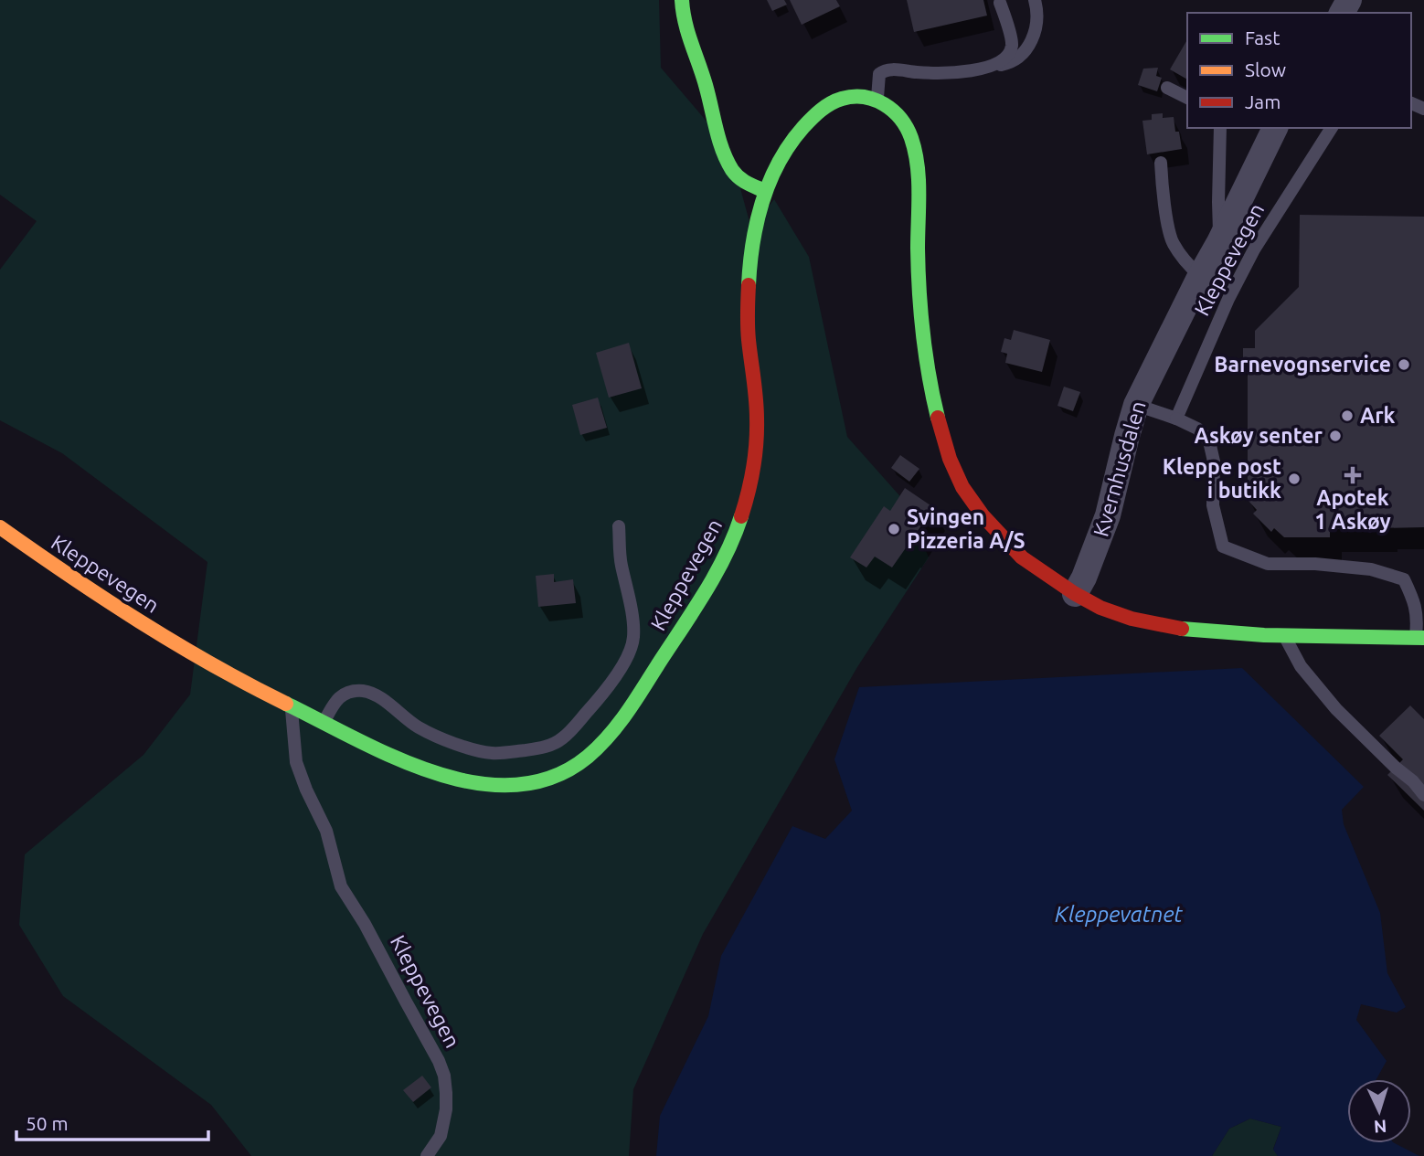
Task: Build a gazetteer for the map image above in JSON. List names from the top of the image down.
{
  "streets": {
    "main road": ["Kleppevegen"],
    "street": ["Kvernhusdalen"]
  },
  "water": ["Kleppevatnet"],
  "places": {
    "other": [
      "Barnevognservice",
      "Ark",
      "Askøy senter",
      "Kleppe post i butikk",
      "Svingen Pizzeria A/S"
    ],
    "health": ["Apotek 1 Askøy"]
  },
  "legend": ["Fast", "Slow", "Jam"],
  "scale_bar": "50 m",
  "north": "bottom"
}
